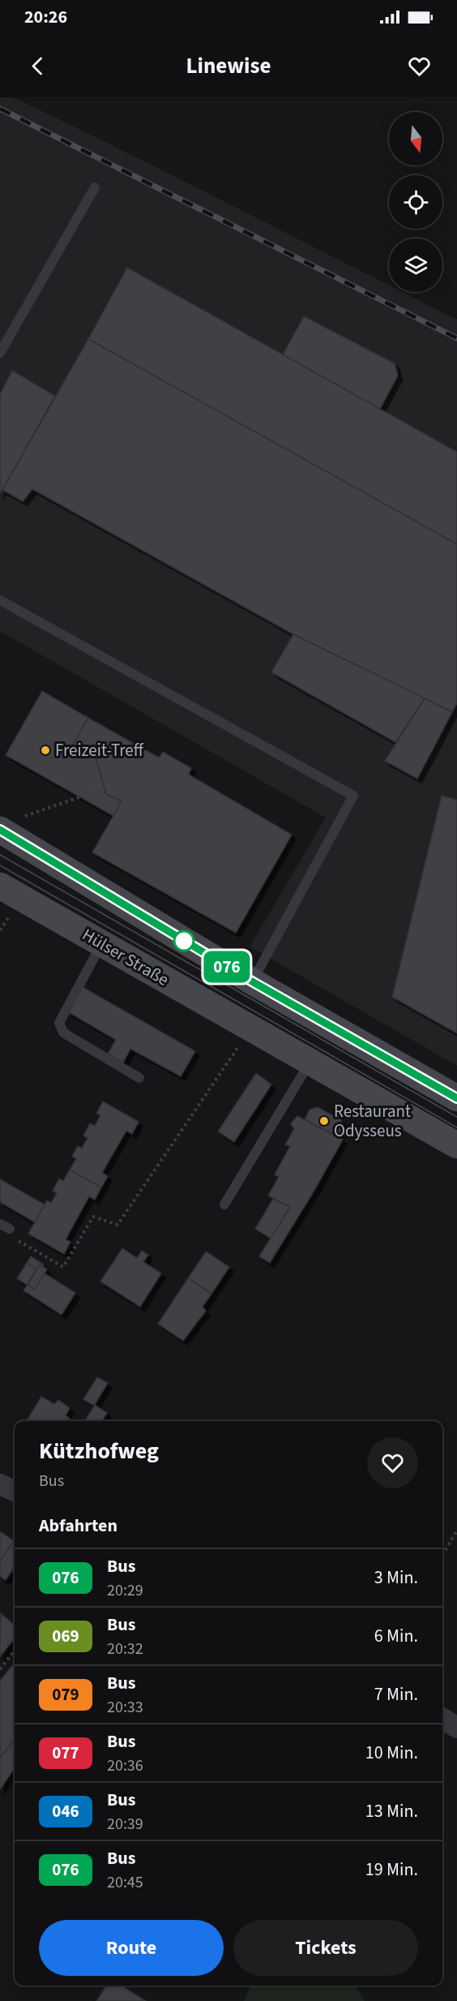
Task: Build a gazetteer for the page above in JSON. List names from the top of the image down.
{
  "streets": {
    "street": ["Hülser Straße"]
  },
  "places": ["Freizeit-Treff", "Restaurant Odysseus"],
  "lines": ["bus line 076"],
  "north": "bottom",
  "page": {
    "status": "20:26",
    "header": "Linewise",
    "on_map": "076",
    "heading": [
      ["Kützhofweg", "Bus"],
      "Abfahrten"
    ],
    "list": [
      {
        "mark": "076",
        "name": "Bus",
        "note": "20:29",
        "value": "3 Min."
      },
      {
        "mark": "069",
        "name": "Bus",
        "note": "20:32",
        "value": "6 Min."
      },
      {
        "mark": "079",
        "name": "Bus",
        "note": "20:33",
        "value": "7 Min."
      },
      {
        "mark": "077",
        "name": "Bus",
        "note": "20:36",
        "value": "10 Min."
      },
      {
        "mark": "046",
        "name": "Bus",
        "note": "20:39",
        "value": "13 Min."
      },
      {
        "mark": "076",
        "name": "Bus",
        "note": "20:45",
        "value": "19 Min."
      }
    ],
    "buttons": ["Route", "Tickets"]
  }
}
